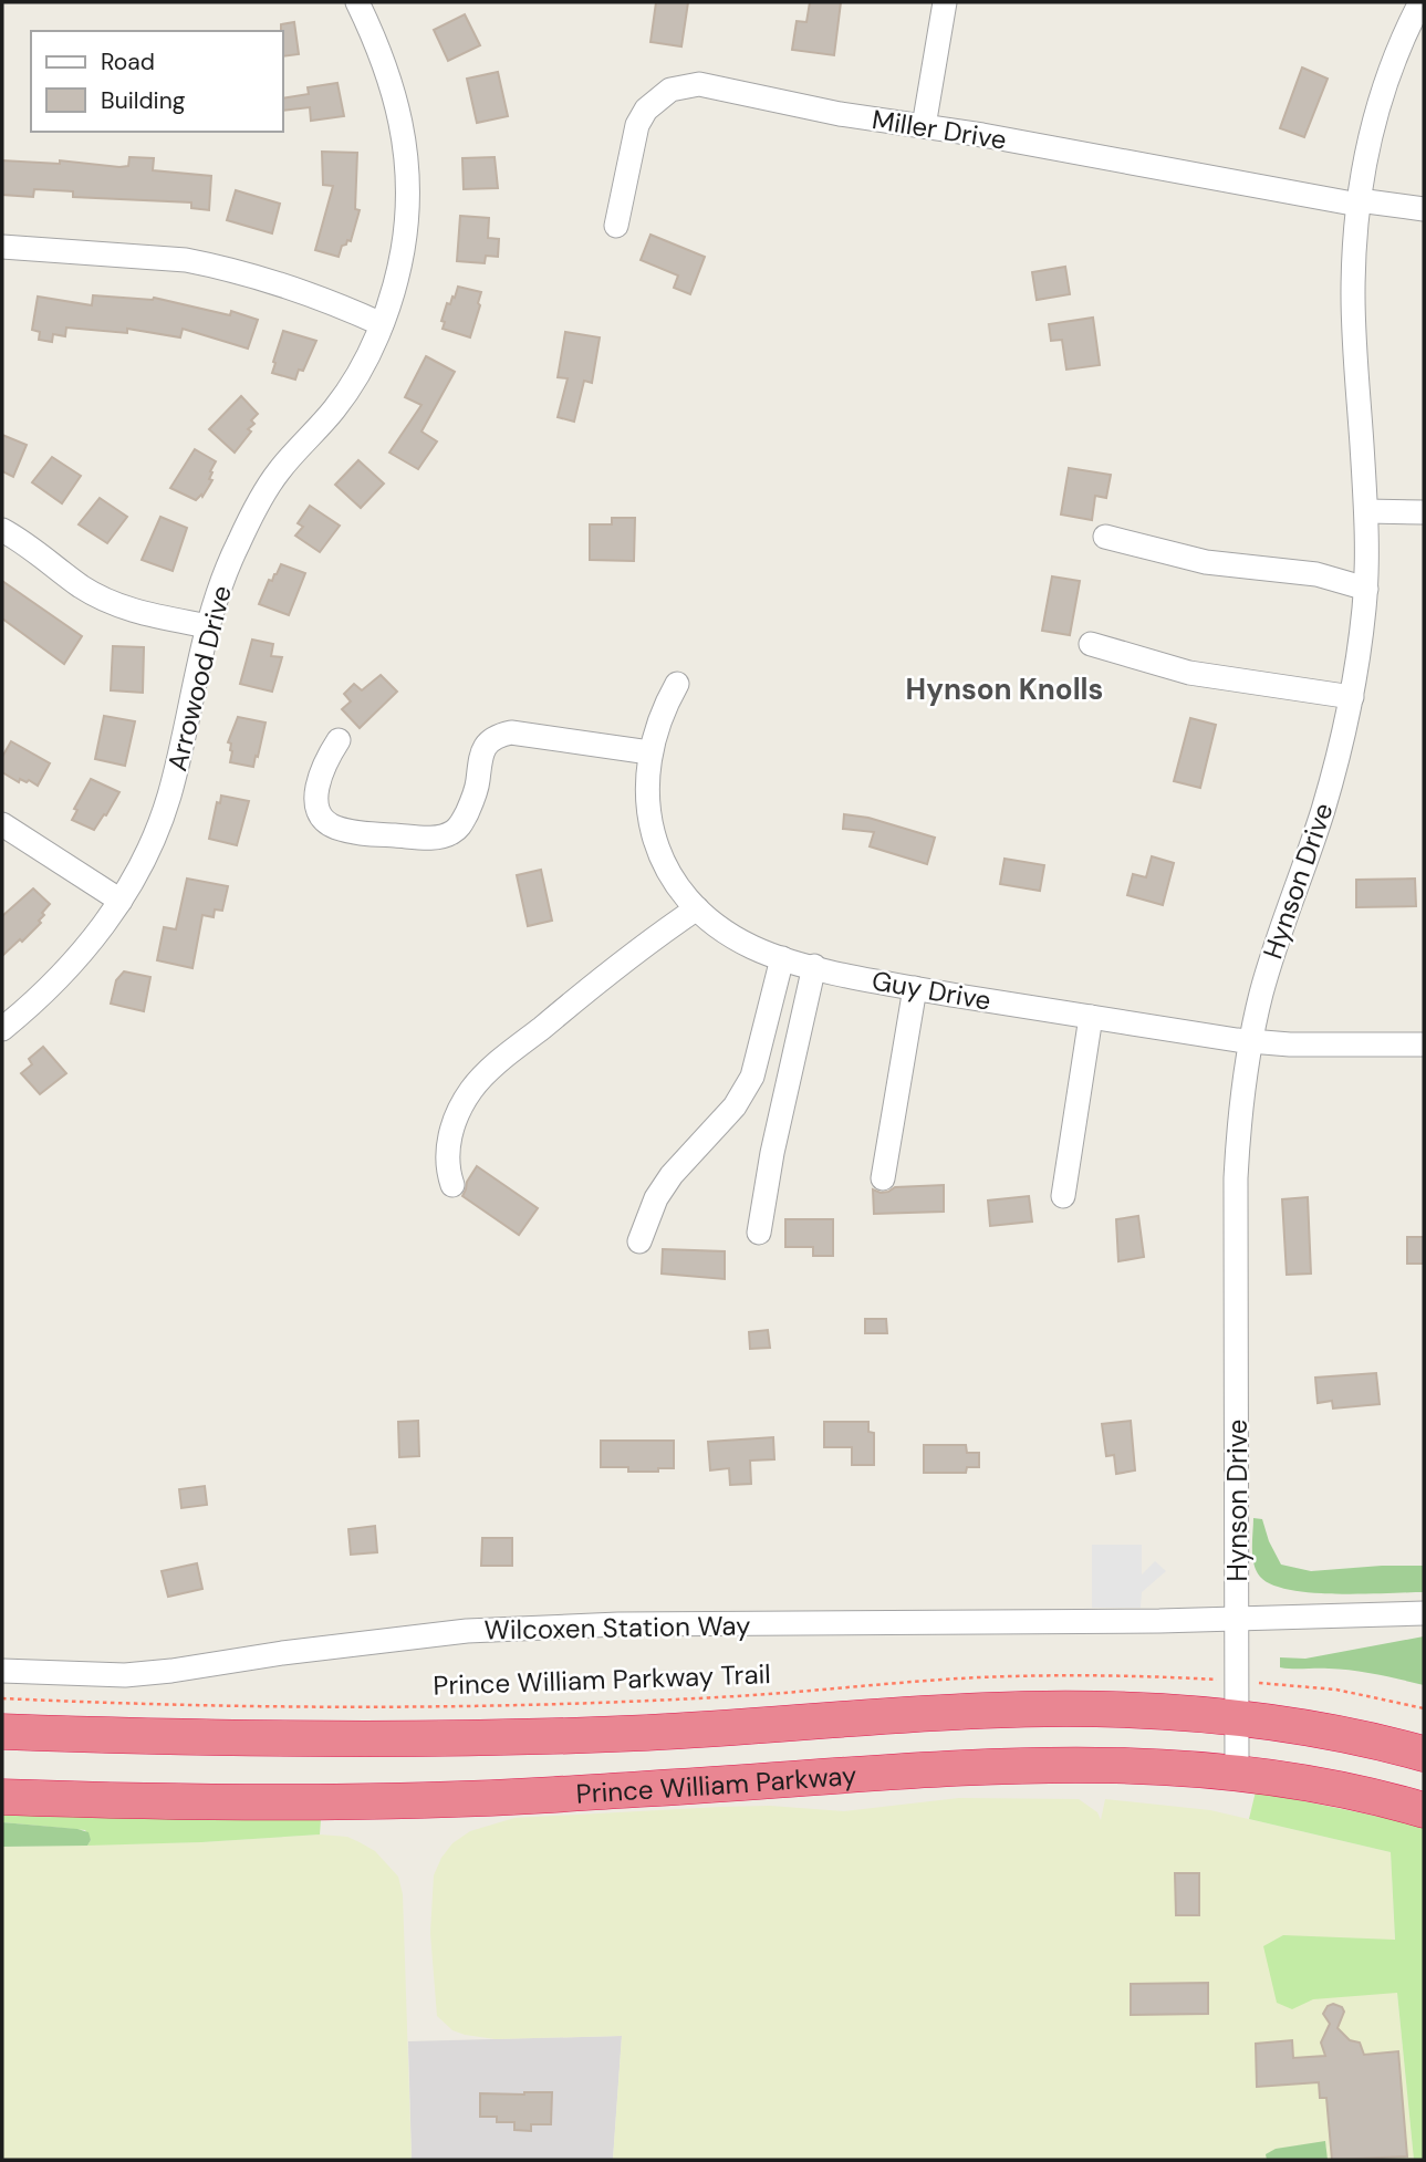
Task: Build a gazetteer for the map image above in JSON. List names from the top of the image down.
{
  "streets": {
    "highway": ["Prince William Parkway"],
    "street": [
      "Miller Drive",
      "Arrowood Drive",
      "Hynson Drive",
      "Guy Drive",
      "Wilcoxen Station Way"
    ],
    "path": ["Prince William Parkway Trail"]
  },
  "crossings": [
    ["Miller Drive", "Hynson Drive"],
    ["Hynson Drive", "Guy Drive"],
    ["Hynson Drive", "Wilcoxen Station Way"],
    ["Hynson Drive", "Prince William Parkway"]
  ],
  "districts": ["Hynson Knolls"],
  "legend": ["Road", "Building"]
}
